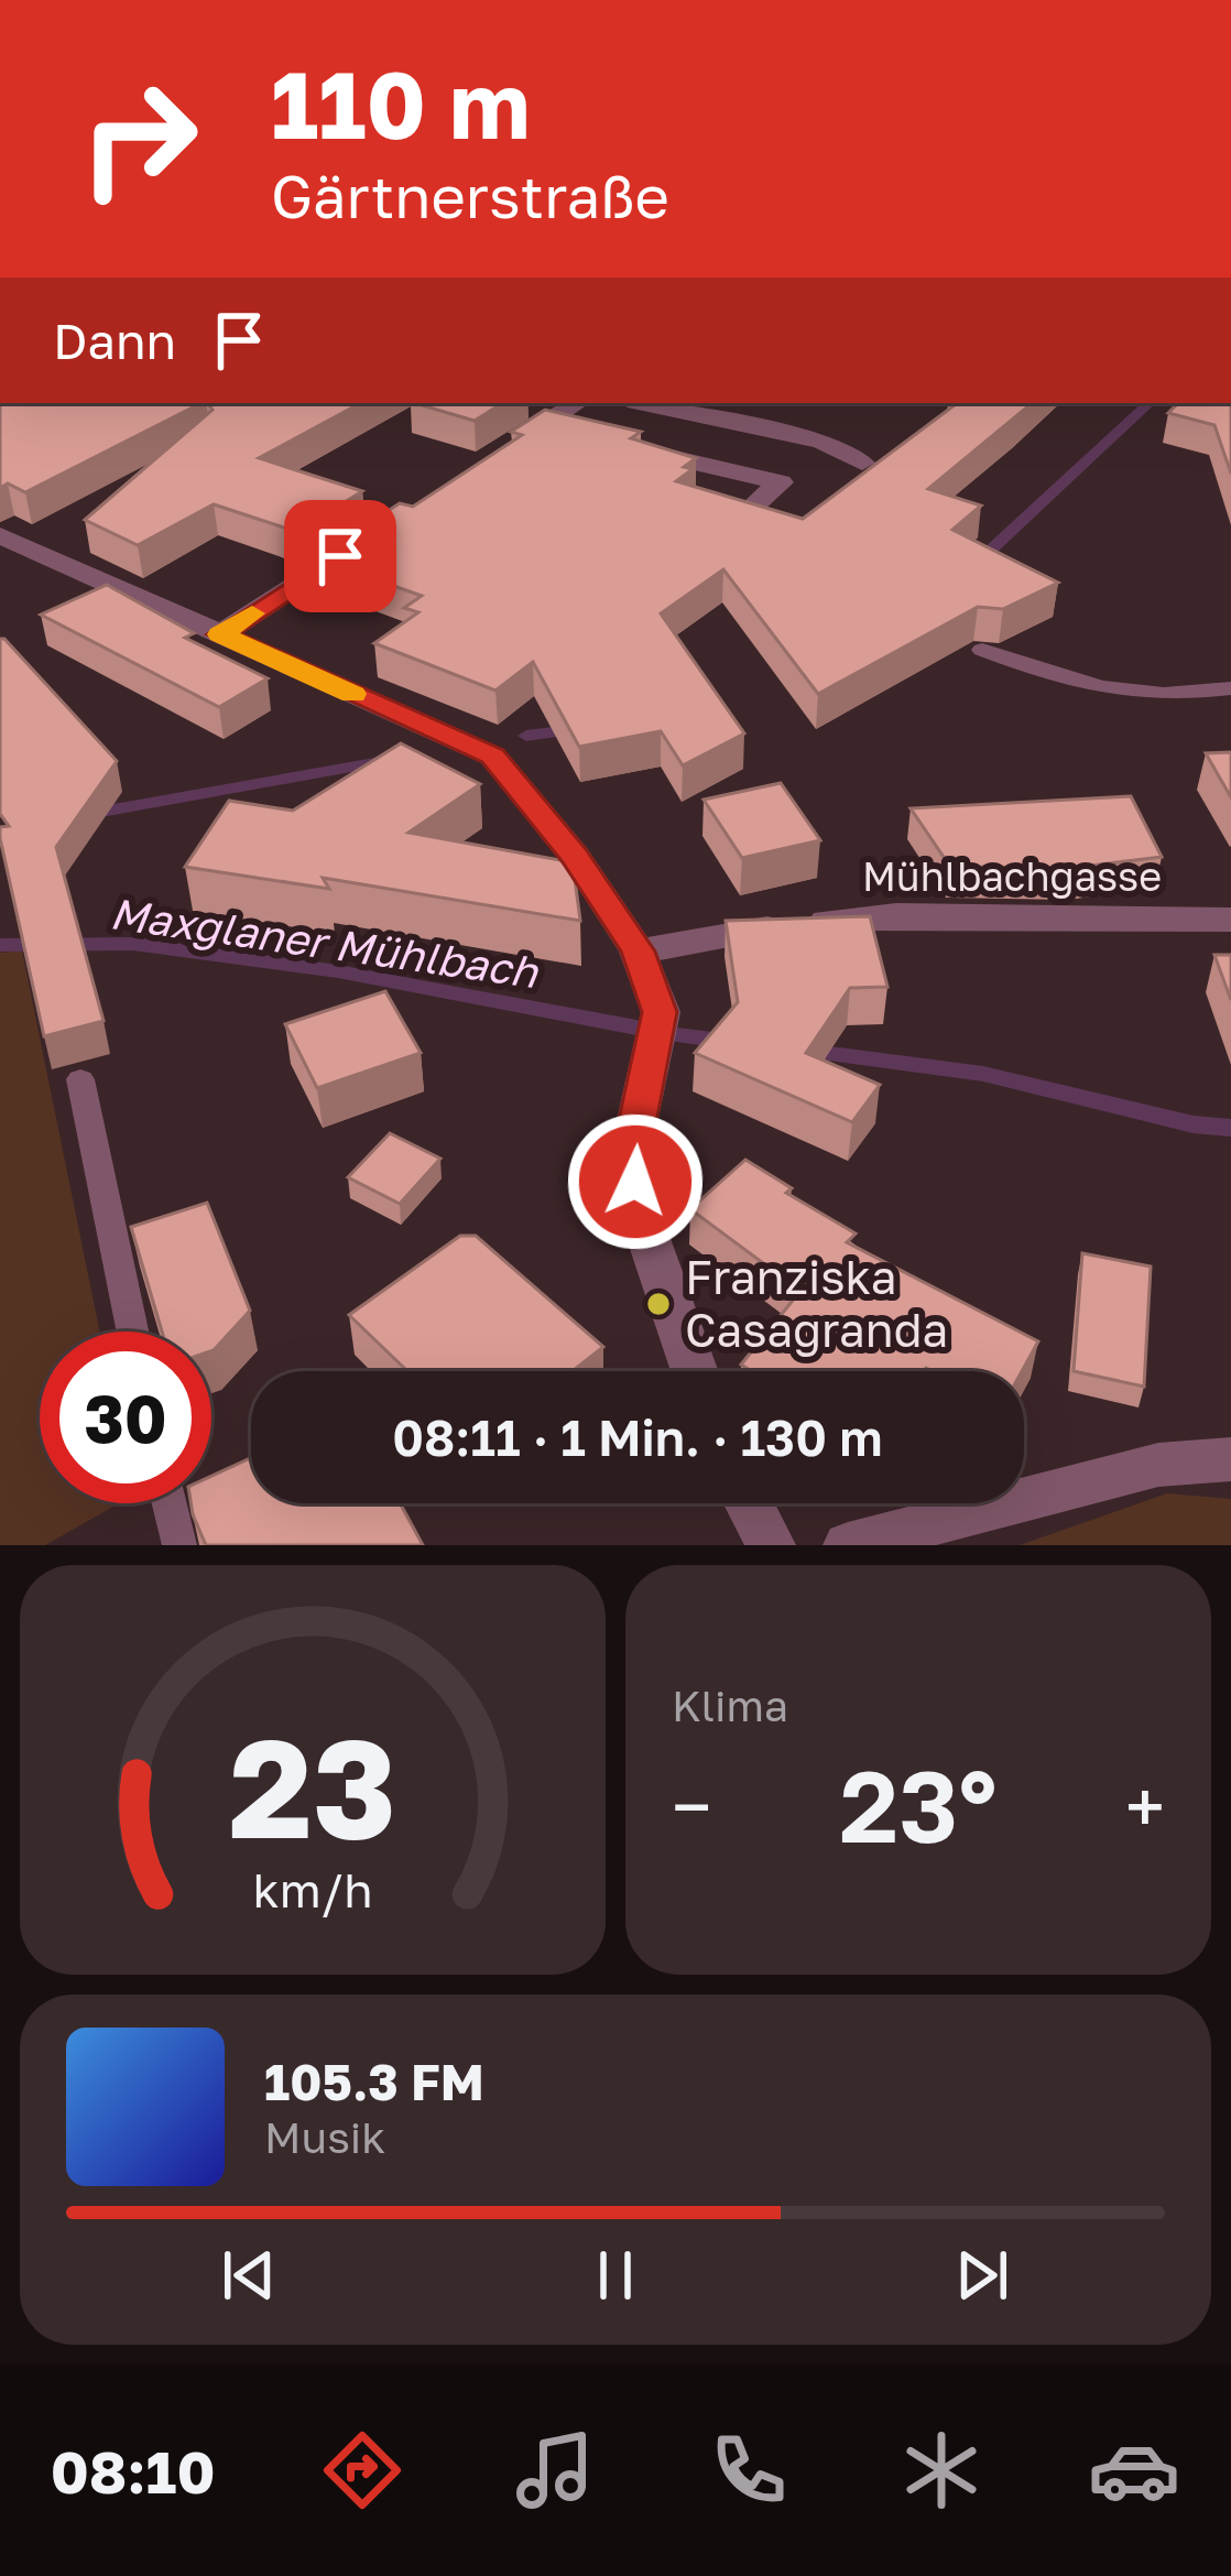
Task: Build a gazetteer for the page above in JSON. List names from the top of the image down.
{
  "streets": {
    "street": ["Mühlbachgasse"]
  },
  "water": ["Maxglaner Mühlbach"],
  "places": ["Franziska Casagranda"],
  "page": {
    "turn": ["110 m", "Gärtnerstraße"],
    "then": "Dann",
    "limit": "30",
    "trip": "08:11 · 1 Min. · 130 m",
    "tile": "Klima",
    "heat": ["−", "23°", "+"],
    "song": ["105.3 FM", "Musik"],
    "tabs": "08:10",
    "gauge": ["23", "km/h"]
  }
}
